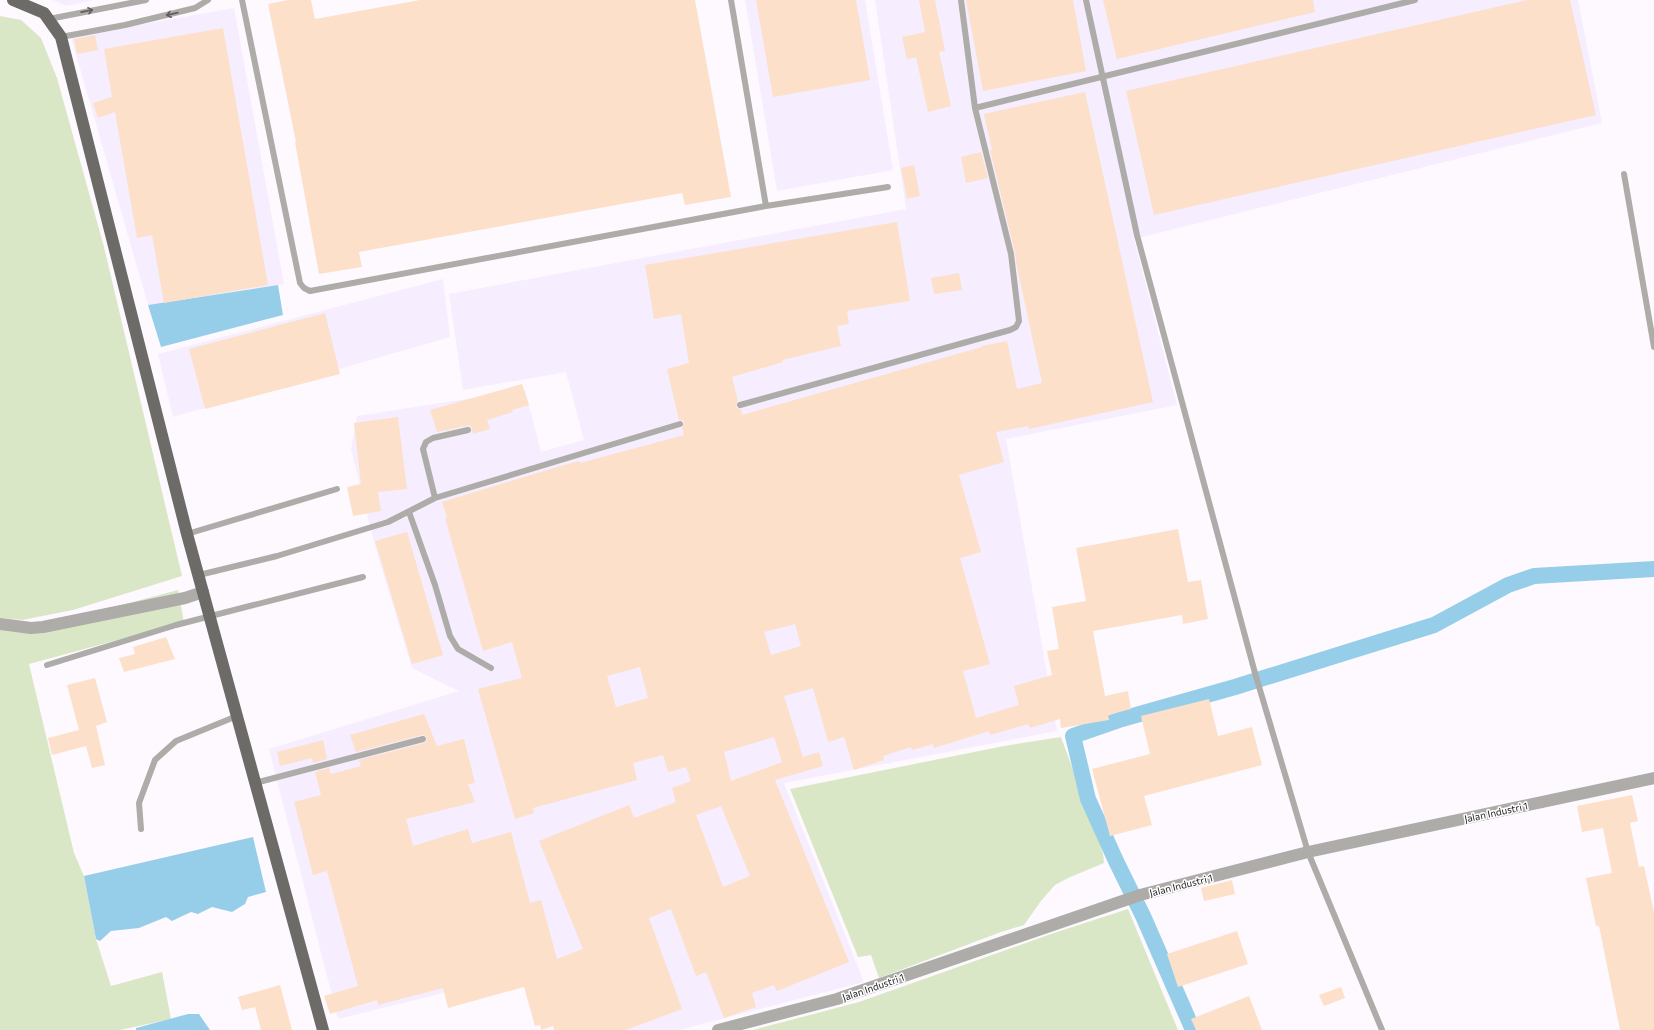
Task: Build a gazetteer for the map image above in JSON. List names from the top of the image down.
{
  "streets": {
    "street": ["Jalan Industri 1"]
  }
}
